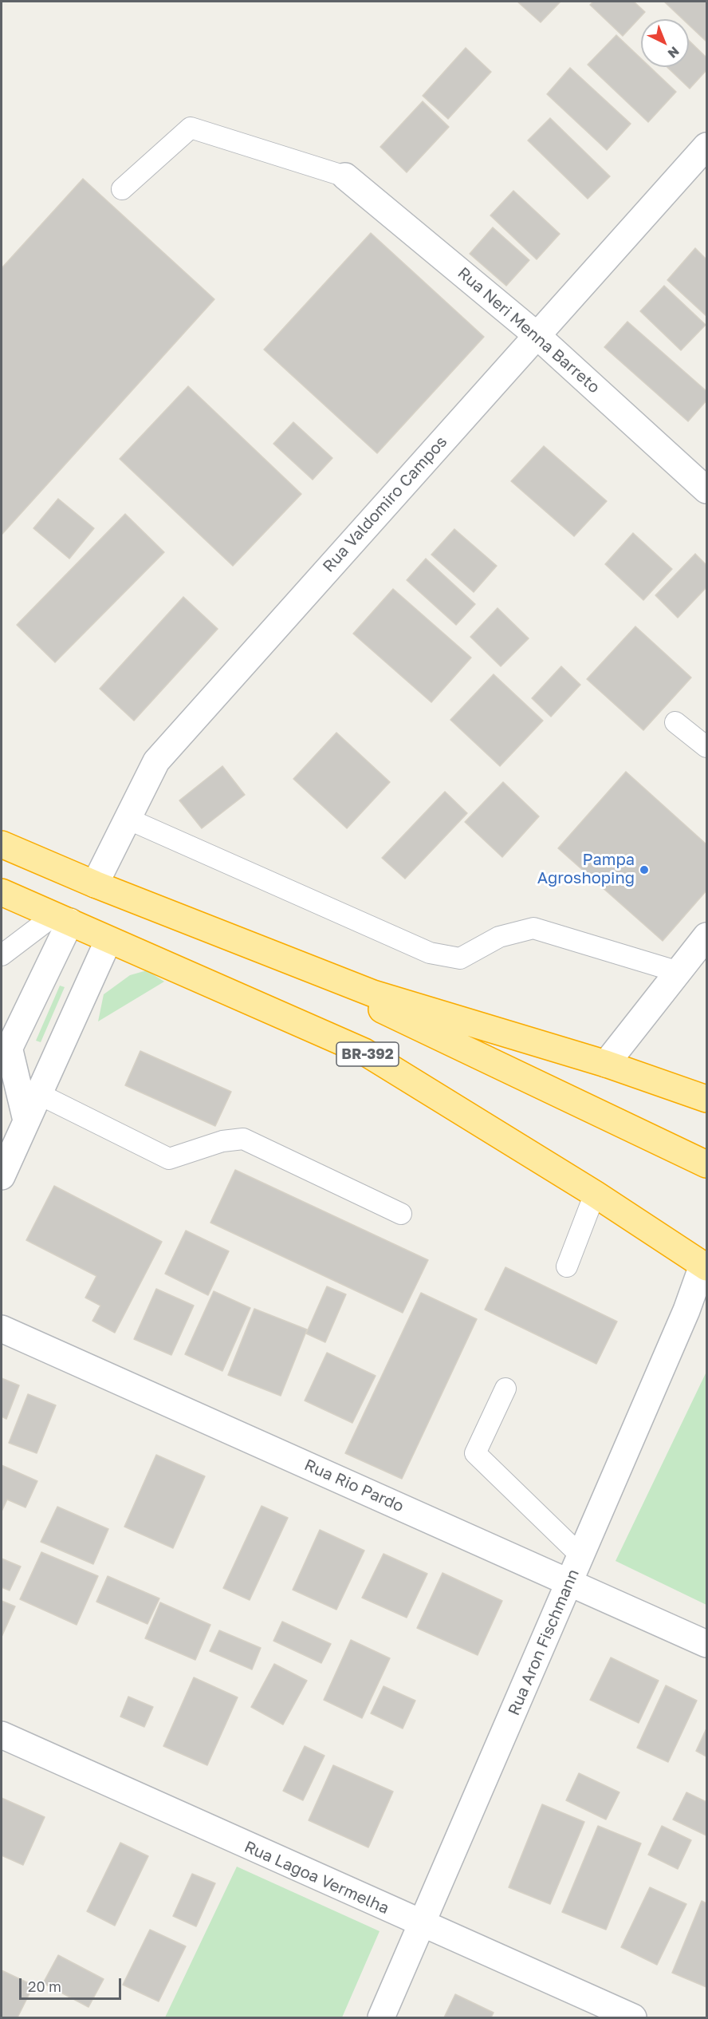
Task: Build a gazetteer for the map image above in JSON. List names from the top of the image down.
{
  "streets": {
    "highway": ["BR-392"],
    "street": [
      "Rua Neri Menna Barreto",
      "Rua Valdomiro Campos",
      "Rua Rio Pardo",
      "Rua Aron Fischmann",
      "Rua Lagoa Vermelha"
    ]
  },
  "crossings": [
    ["Rua Neri Menna Barreto", "Rua Valdomiro Campos"],
    ["Rua Valdomiro Campos", "BR-392"],
    ["BR-392", "Rua Aron Fischmann"],
    ["Rua Rio Pardo", "Rua Aron Fischmann"],
    ["Rua Aron Fischmann", "Rua Lagoa Vermelha"]
  ],
  "places": ["Pampa Agroshoping"],
  "scale_bar": "20 m",
  "north": "bottom right"
}
